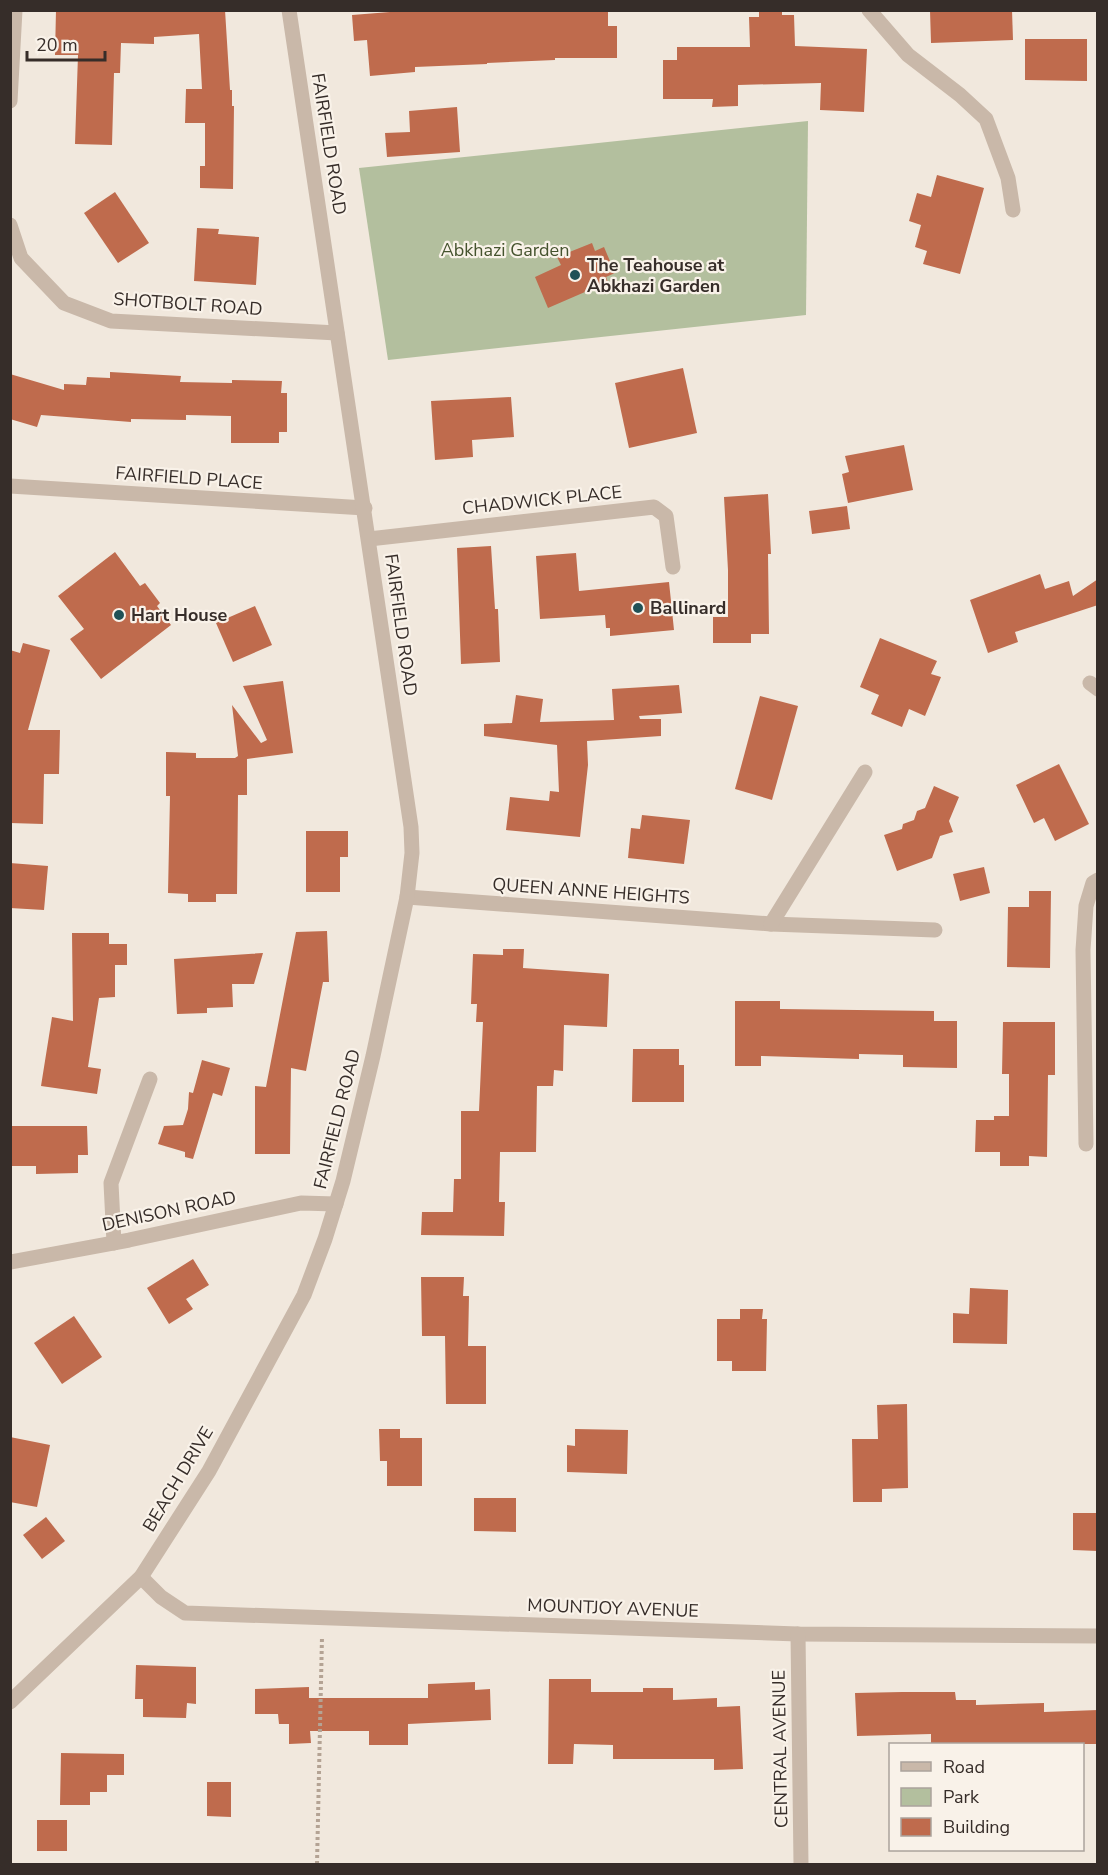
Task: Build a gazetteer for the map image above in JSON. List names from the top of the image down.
{
  "streets": {
    "street": [
      "FAIRFIELD ROAD",
      "SHOTBOLT ROAD",
      "FAIRFIELD PLACE",
      "CHADWICK PLACE",
      "QUEEN ANNE HEIGHTS",
      "DENISON ROAD",
      "BEACH DRIVE",
      "MOUNTJOY AVENUE",
      "CENTRAL AVENUE"
    ]
  },
  "crossings": [
    ["FAIRFIELD ROAD", "SHOTBOLT ROAD"],
    ["FAIRFIELD ROAD", "FAIRFIELD PLACE"],
    ["FAIRFIELD ROAD", "CHADWICK PLACE"],
    ["FAIRFIELD ROAD", "QUEEN ANNE HEIGHTS"],
    ["FAIRFIELD ROAD", "DENISON ROAD"],
    ["FAIRFIELD ROAD", "BEACH DRIVE"],
    ["BEACH DRIVE", "MOUNTJOY AVENUE"],
    ["MOUNTJOY AVENUE", "CENTRAL AVENUE"]
  ],
  "parks": ["Abkhazi Garden"],
  "places": ["The Teahouse at Abkhazi Garden", "Ballinard", "Hart House"],
  "legend": ["Road", "Park", "Building"],
  "scale_bar": "20 m"
}
